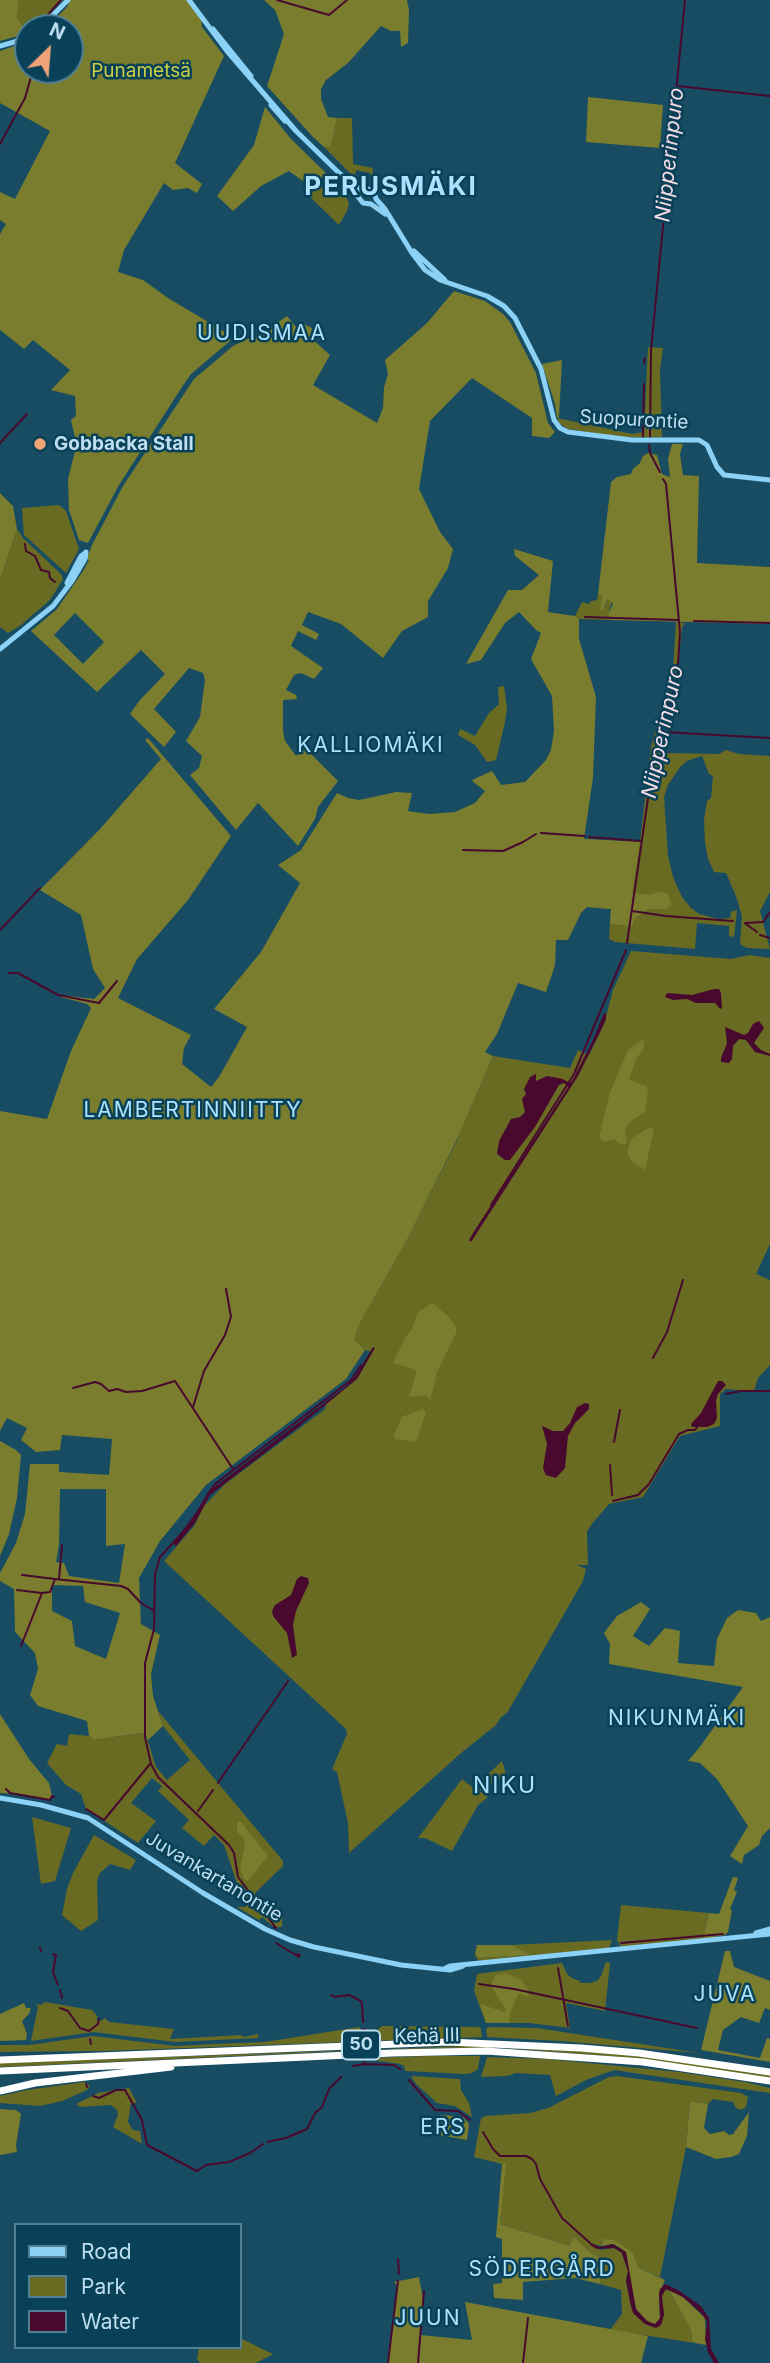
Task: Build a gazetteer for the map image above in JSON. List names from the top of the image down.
{
  "streets": {
    "highway": ["Kehä III", "50"],
    "street": ["Suopurontie", "Juvankartanontie"]
  },
  "districts": [
    "PERUSMÄKI",
    "UUDISMAA",
    "KALLIOMÄKI",
    "LAMBERTINNIITTY",
    "NIKUNMÄKI",
    "NIKU",
    "JUVA",
    "ERS",
    "SÖDERGÅRD",
    "JUUN"
  ],
  "water": ["Niipperinpuro"],
  "parks": ["Punametsä"],
  "places": ["Gobbacka Stall"],
  "legend": ["Road", "Park", "Water"],
  "north": "top right"
}
